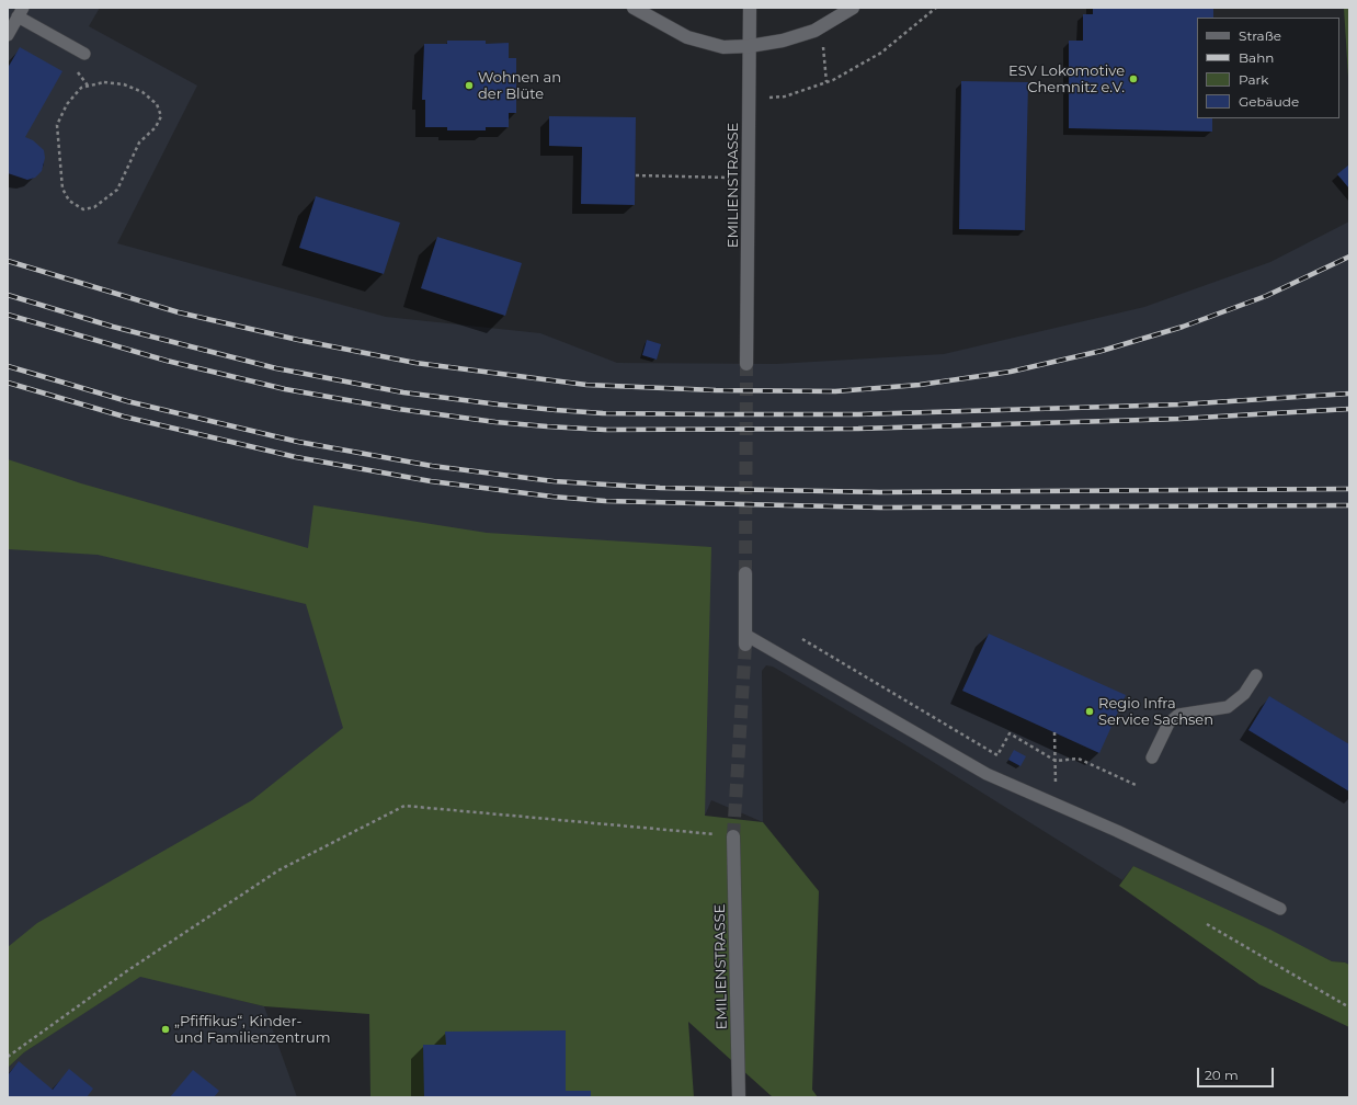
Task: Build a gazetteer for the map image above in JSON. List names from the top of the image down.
{
  "streets": {
    "street": ["EMILIENSTRASSE"]
  },
  "places": [
    "ESV Lokomotive Chemnitz e.V.",
    "Wohnen an der Blüte",
    "Regio Infra Service Sachsen",
    "„Pfiffikus“, Kinder- und Familienzentrum"
  ],
  "legend": [
    "Straße",
    "Bahn",
    "Park",
    "Gebäude"
  ],
  "scale_bar": "20 m"
}
